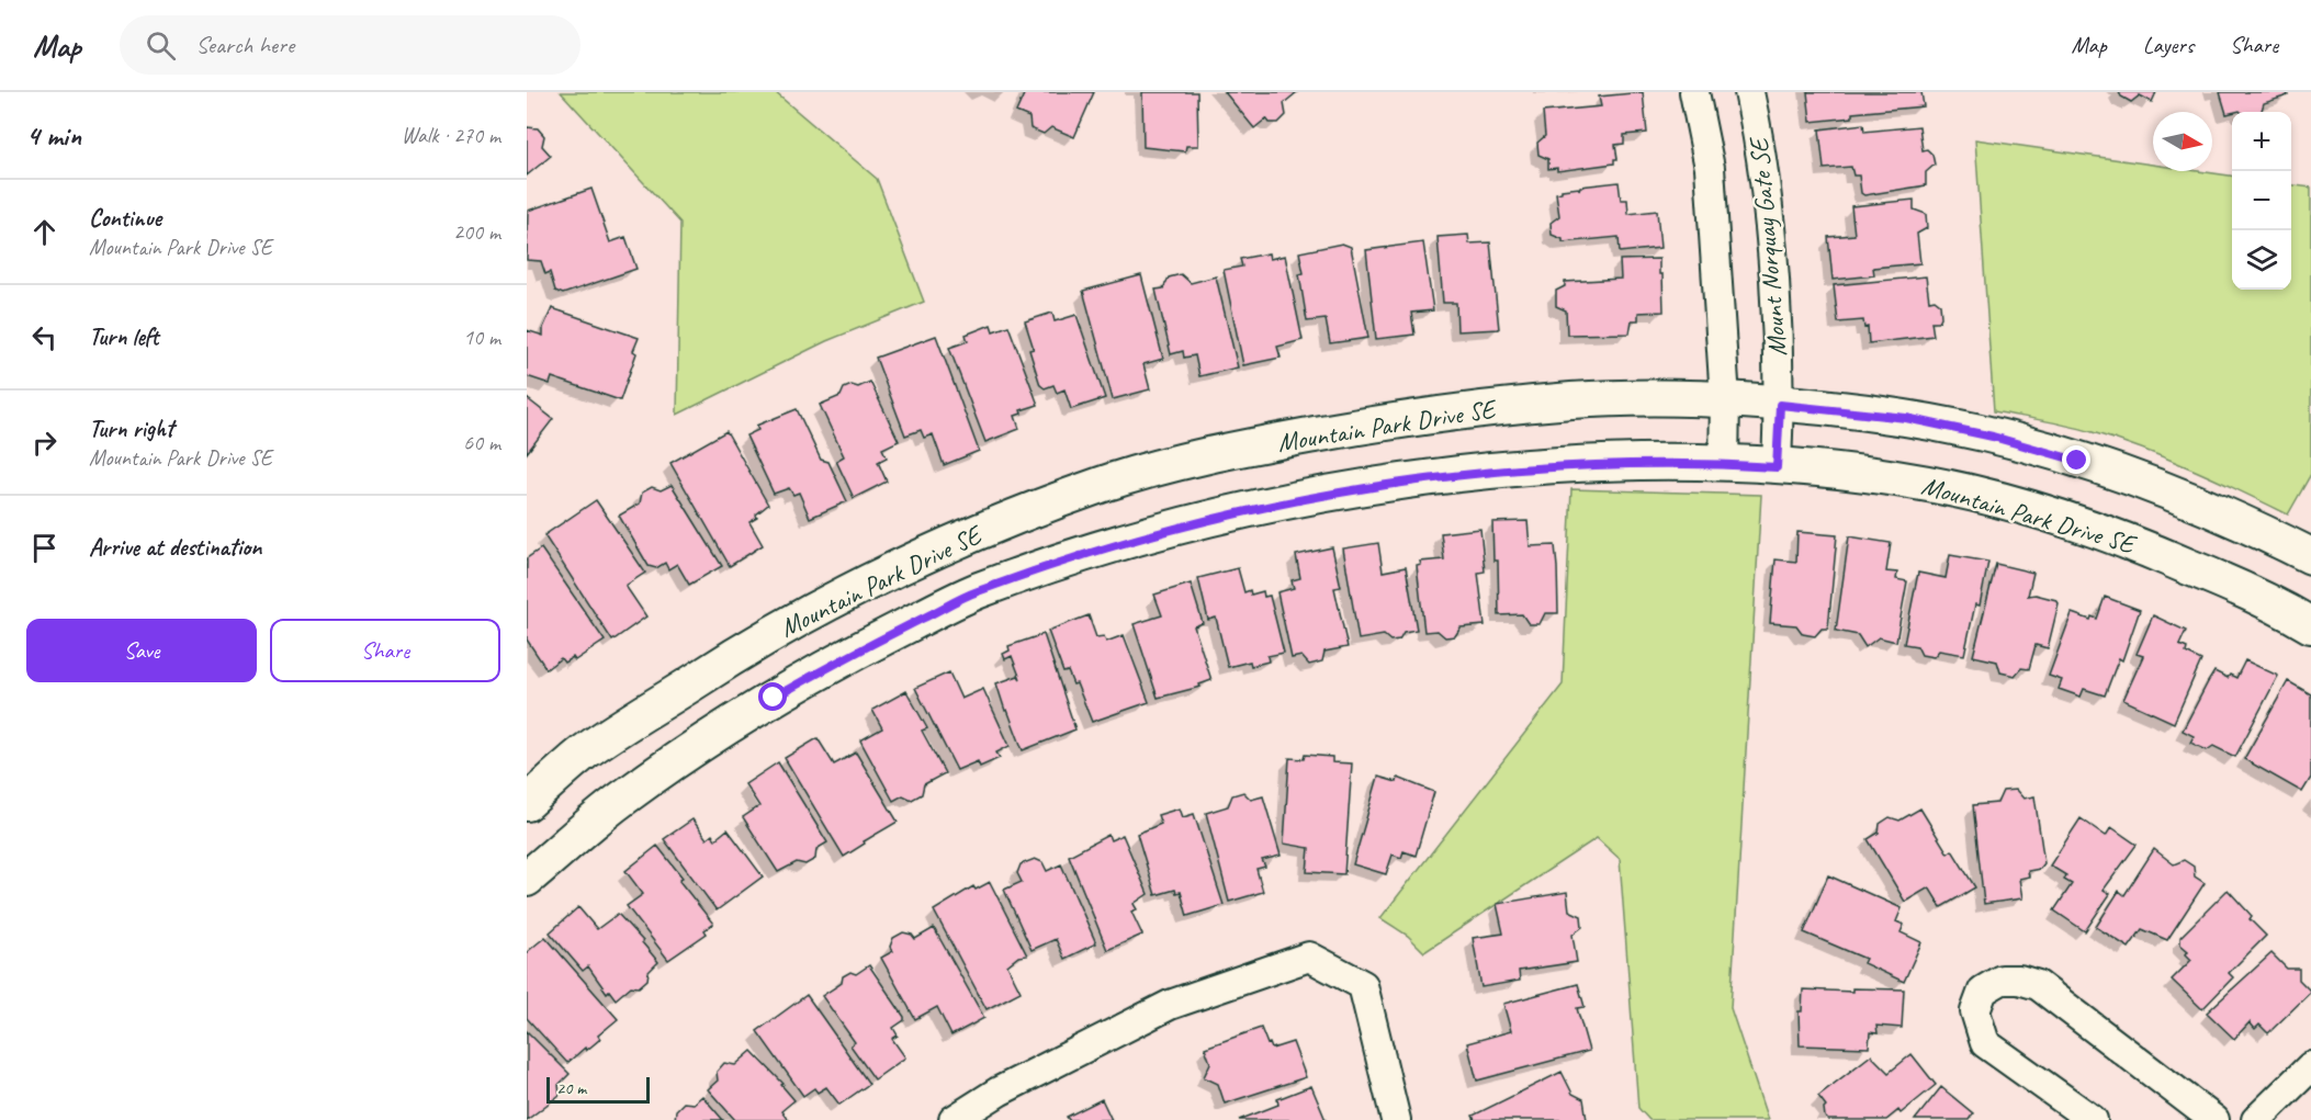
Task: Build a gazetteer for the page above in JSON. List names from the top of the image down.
{
  "streets": {
    "street": ["Mount Norquay Gate SE", "Mountain Park Drive SE"]
  },
  "crossings": [
    ["Mount Norquay Gate SE", "Mountain Park Drive SE"]
  ],
  "scale_bar": "20 m",
  "north": "right",
  "page": {
    "header": "Map",
    "search": "Search here",
    "nav": ["Map", "Layers", "Share"],
    "heading": ["4 min", "Walk · 270 m"],
    "map_buttons": ["+", "−"],
    "list": [
      ["Continue", "Mountain Park Drive SE", "200 m"],
      ["Turn left", "10 m"],
      ["Turn right", "Mountain Park Drive SE", "60 m"],
      "Arrive at destination"
    ],
    "buttons": ["Save", "Share"],
    "scale": "20 m"
  }
}
